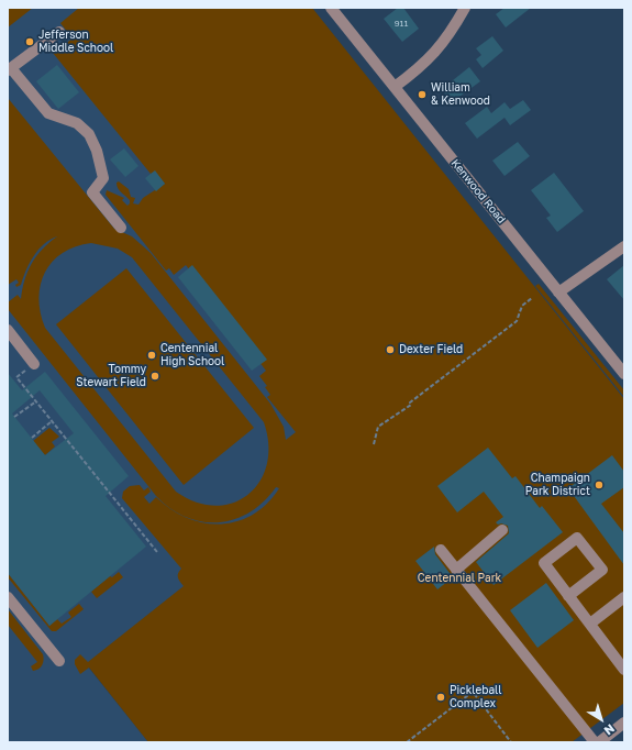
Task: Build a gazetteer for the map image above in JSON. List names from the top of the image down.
{
  "streets": {
    "street": ["Kenwood Road"]
  },
  "parks": ["Centennial Park"],
  "places": [
    "Jefferson Middle School",
    "William & Kenwood",
    "Dexter Field",
    "Centennial High School",
    "Tommy Stewart Field",
    "Champaign Park District",
    "Pickleball Complex"
  ],
  "house_numbers": ["911"],
  "north": "bottom right"
}
